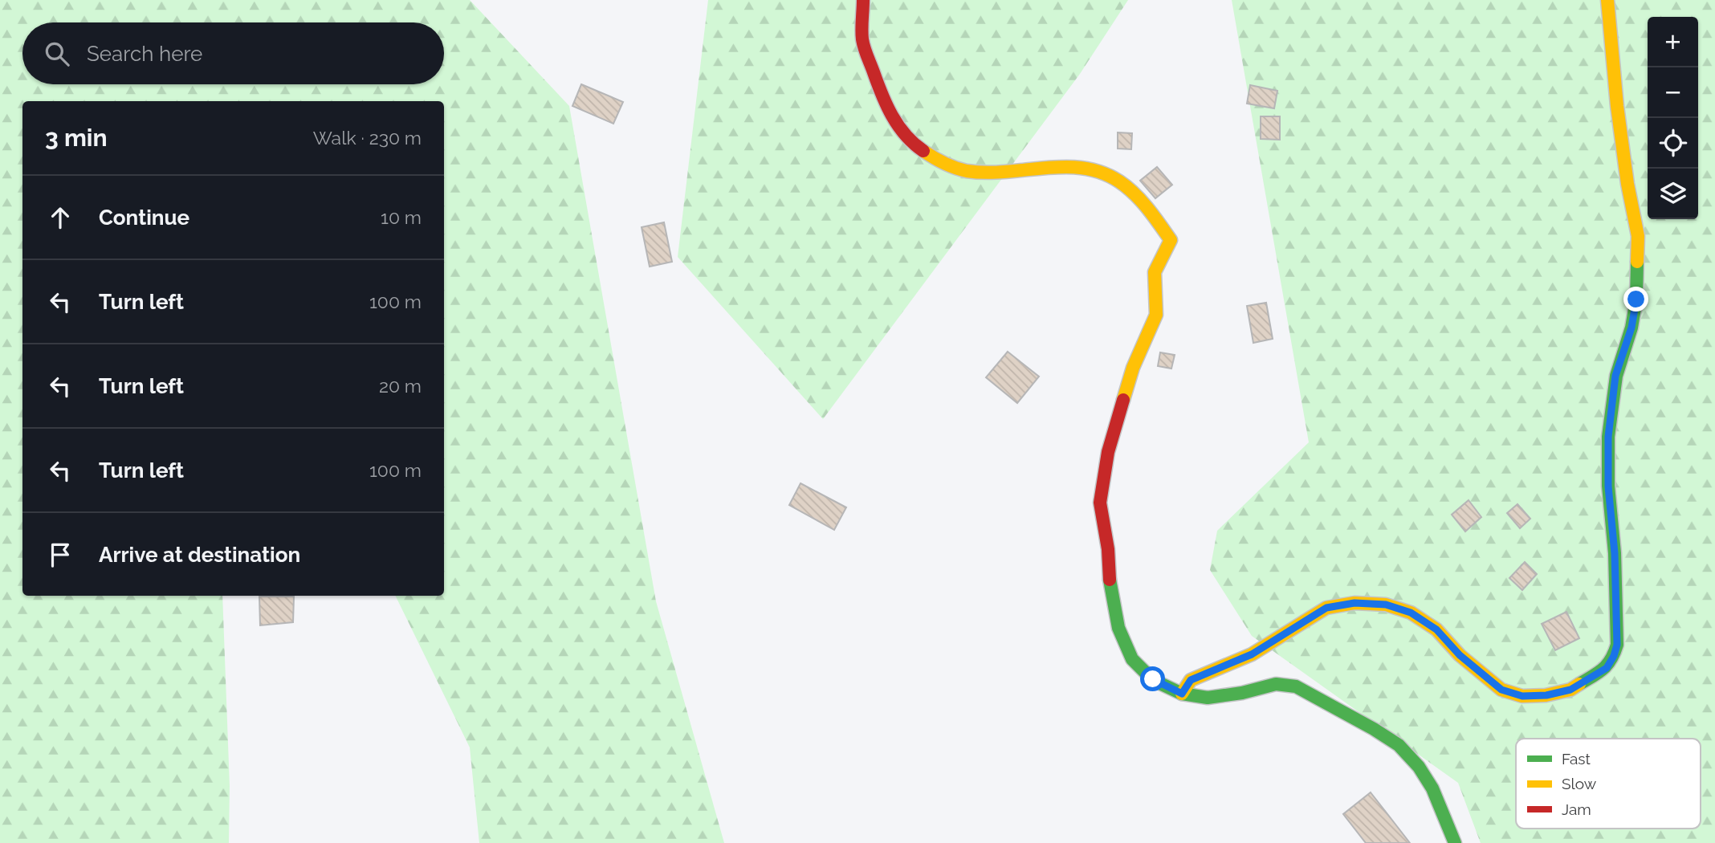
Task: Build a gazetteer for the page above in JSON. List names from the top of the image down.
{
  "legend": ["Fast", "Slow", "Jam"],
  "page": {
    "map_buttons": ["+", "−"],
    "search": "Search here",
    "heading": ["3 min", "Walk · 230 m"],
    "list": [
      ["Continue", "10 m"],
      ["Turn left", "100 m"],
      ["Turn left", "20 m"],
      ["Turn left", "100 m"],
      "Arrive at destination"
    ]
  }
}
